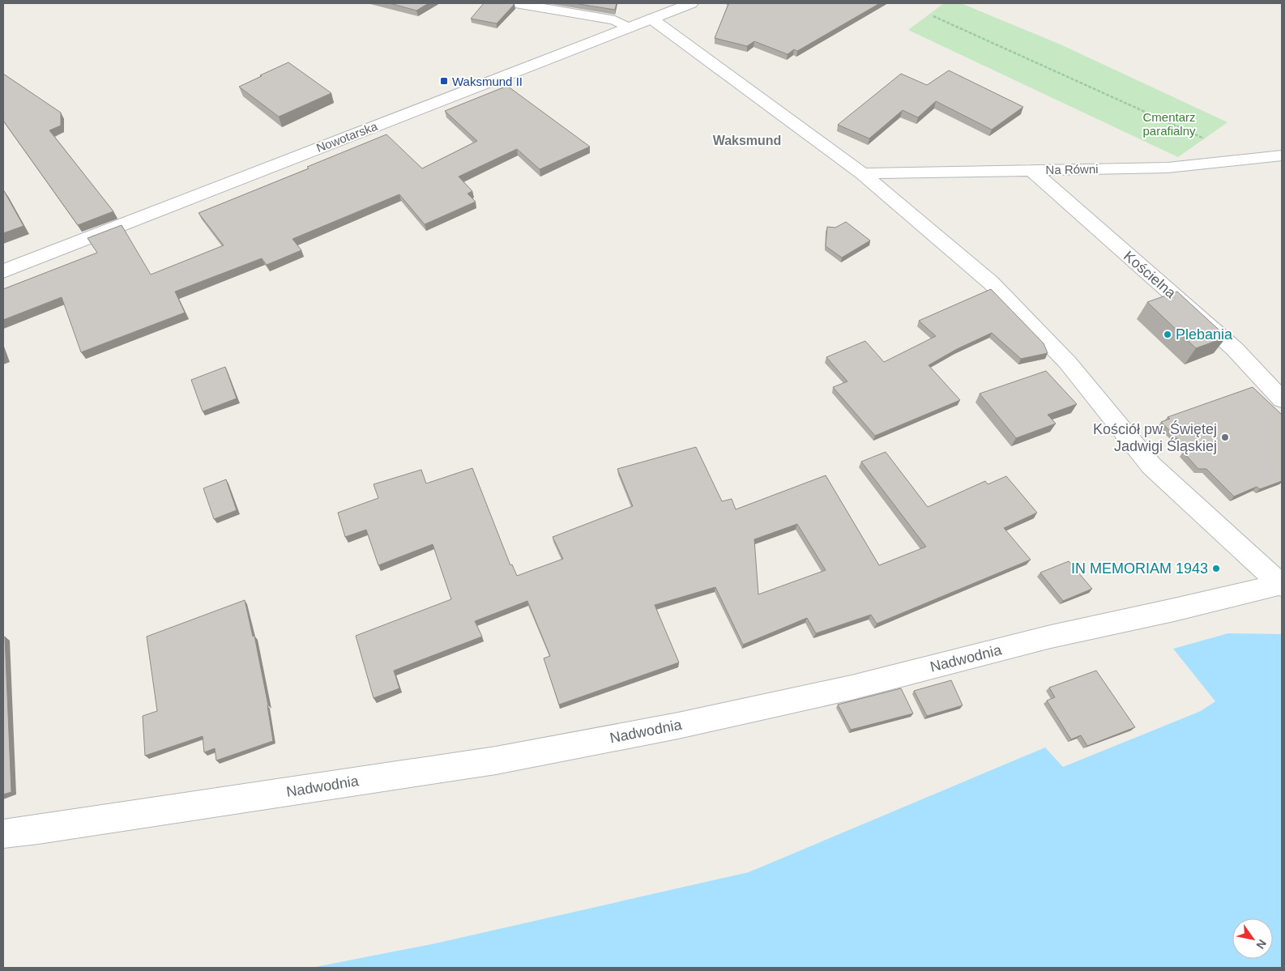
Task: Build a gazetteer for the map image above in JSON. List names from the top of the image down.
{
  "streets": {
    "street": [
      "Nowotarska",
      "Na Równi",
      "Kościelna",
      "Nadwodnia"
    ]
  },
  "crossings": [
    ["Na Równi", "Kościelna"]
  ],
  "districts": ["Waksmund"],
  "parks": ["Cmentarz parafialny"],
  "places": {
    "transit": ["Waksmund II"],
    "other": ["Plebania", "Kościół pw. Świętej Jadwigi Śląskiej", "IN MEMORIAM 1943"]
  },
  "north": "bottom right"
}
